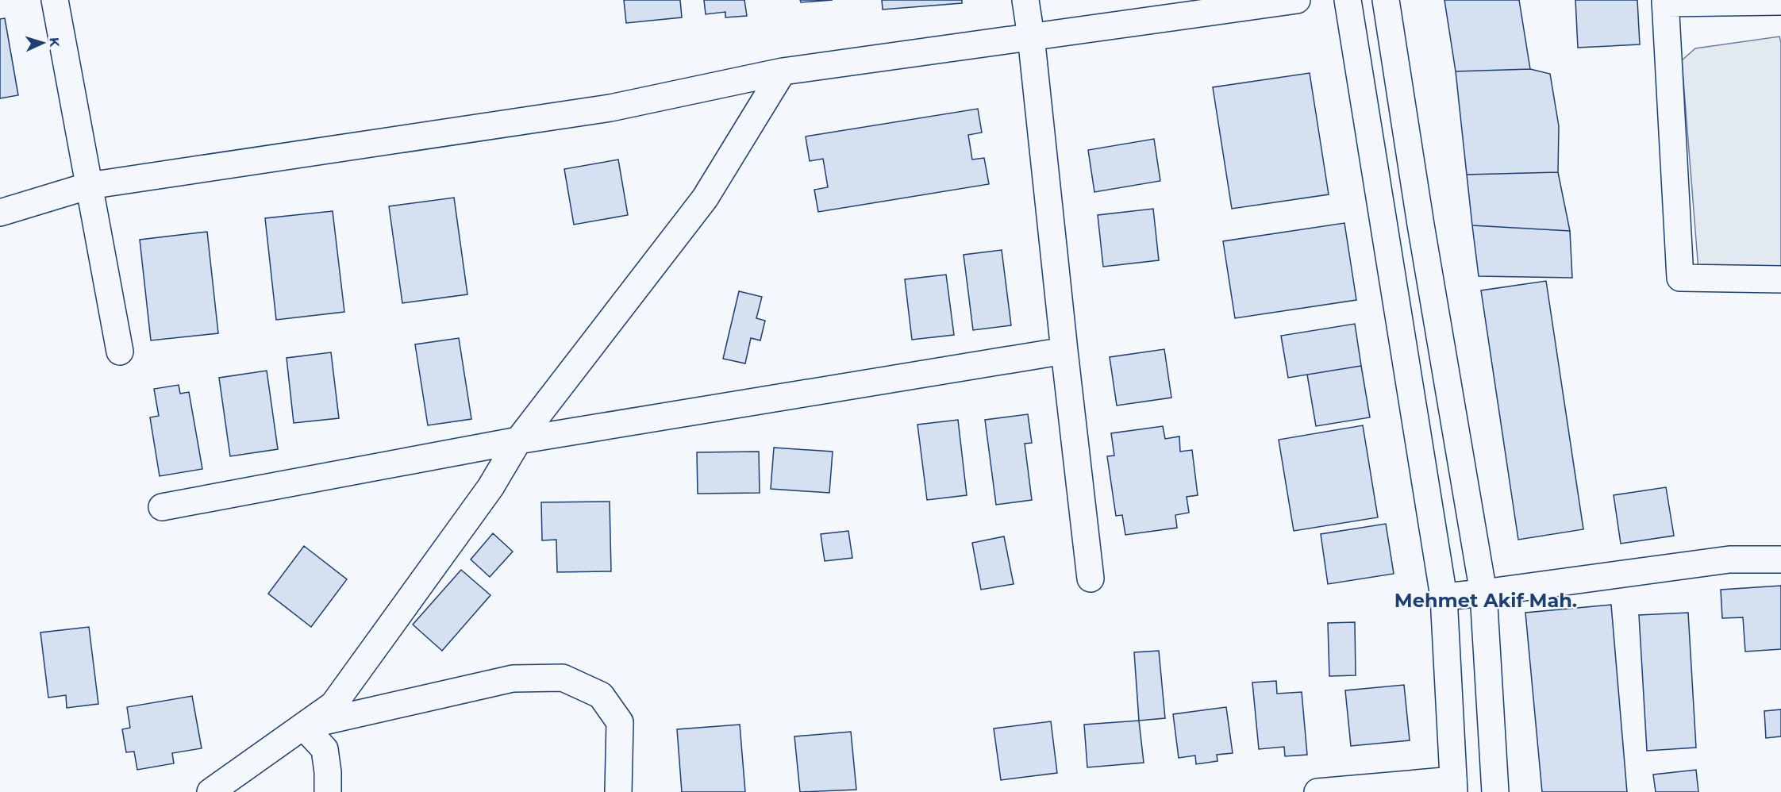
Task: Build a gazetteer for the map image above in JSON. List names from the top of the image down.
{
  "districts": ["Mehmet Akif Mah."],
  "north": "right"
}
